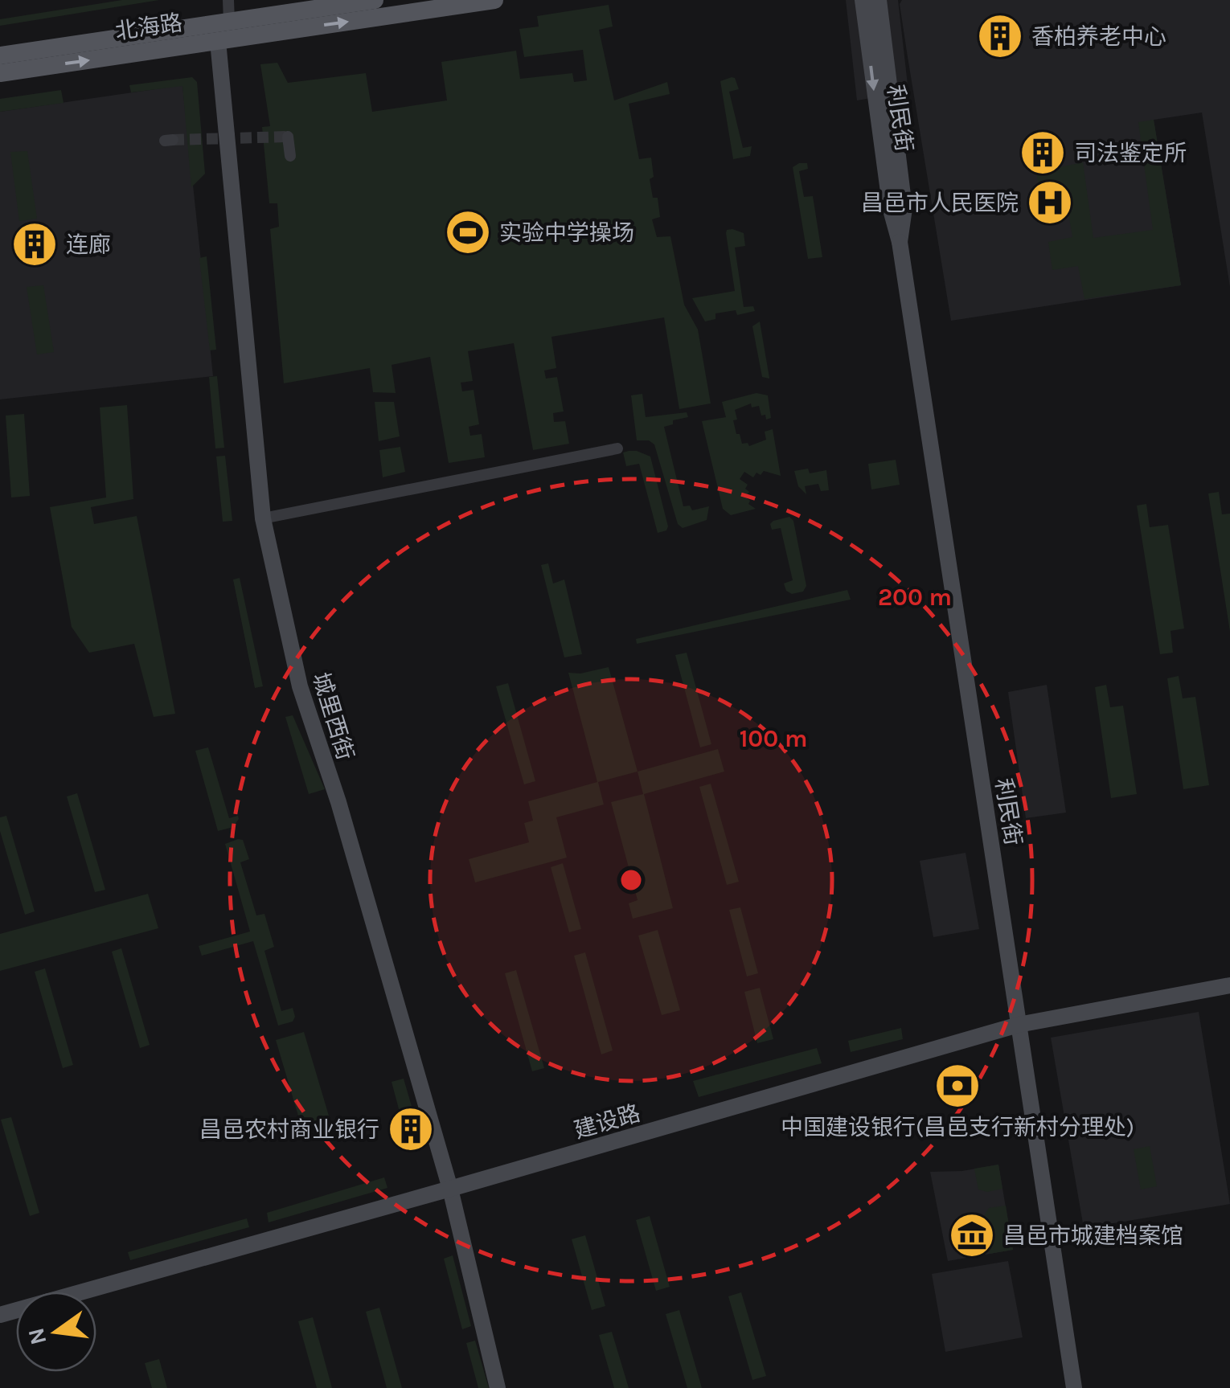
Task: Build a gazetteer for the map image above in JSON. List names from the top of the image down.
{
  "streets": {
    "main road": ["北海路"],
    "street": ["利民街", "城里西街", "建设路"]
  },
  "crossings": [
    ["北海路", "城里西街"],
    ["利民街", "建设路"],
    ["城里西街", "建设路"]
  ],
  "places": {
    "building": [
      "香柏养老中心",
      "司法鉴定所",
      "连廊",
      "昌邑农村商业银行"
    ],
    "hospital": ["昌邑市人民医院"],
    "sports": ["实验中学操场"],
    "bank": ["中国建设银行(昌邑支行新村分理处)"],
    "museum": ["昌邑市城建档案馆"]
  },
  "north": "left",
  "rings": ["200 m", "100 m"]
}
